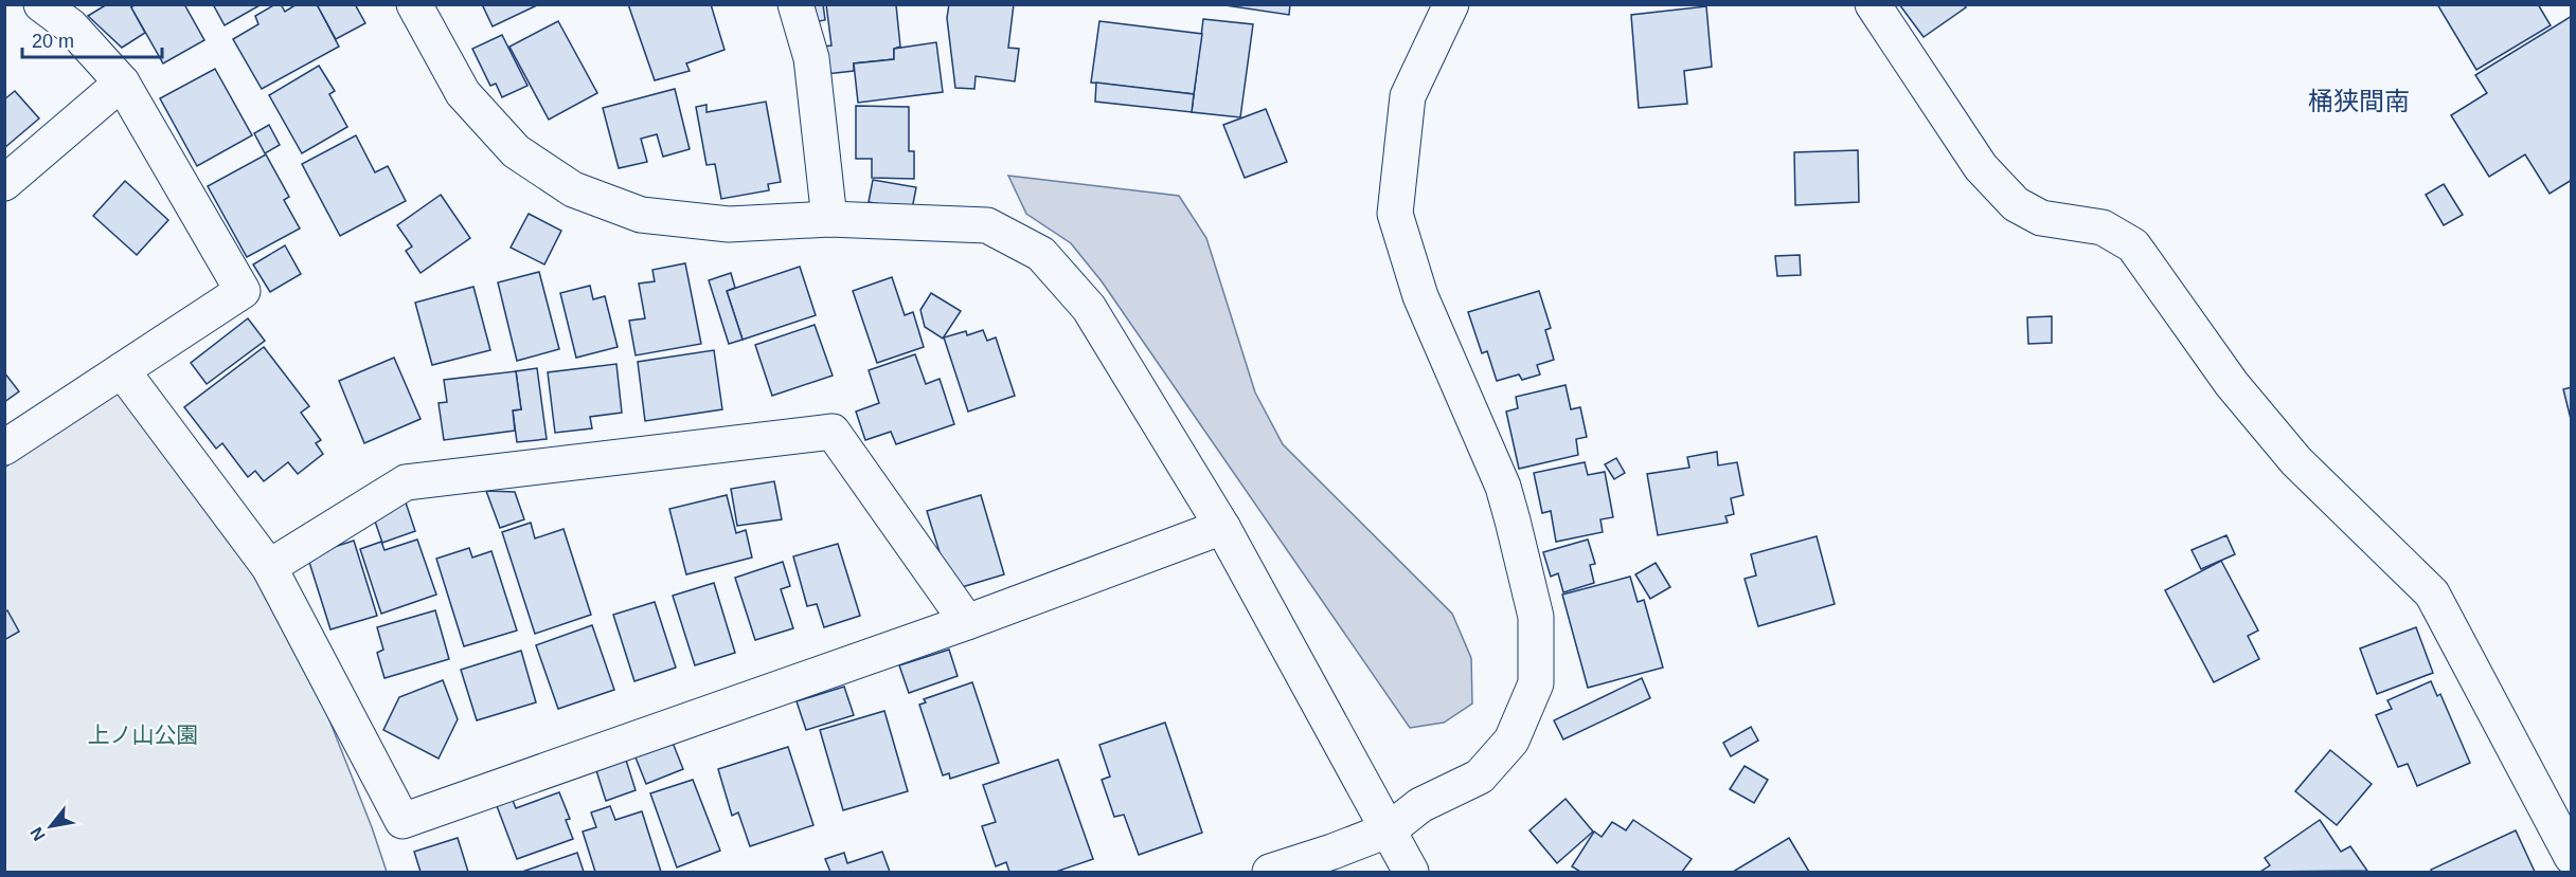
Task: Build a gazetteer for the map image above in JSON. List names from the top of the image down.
{
  "districts": ["桶狭間南"],
  "parks": ["上ノ山公園"],
  "scale_bar": "20 m",
  "north": "bottom left"
}
